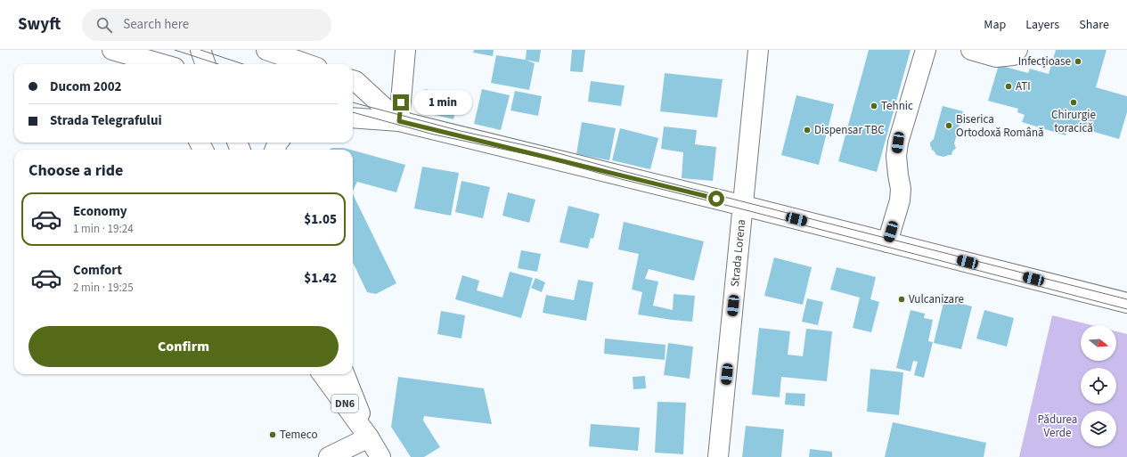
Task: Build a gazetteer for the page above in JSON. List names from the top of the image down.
{
  "streets": {
    "main road": ["Strada Lorena", "DN6"]
  },
  "parks": ["Pădurea Verde"],
  "places": [
    "Infecțioase",
    "ATI",
    "Chirurgie toracică",
    "Tehnic",
    "Biserica Ortodoxă Română",
    "Dispensar TBC",
    "Vulcanizare",
    "Temeco"
  ],
  "north": "right",
  "page": {
    "header": "Swyft",
    "search": "Search here",
    "nav": ["Map", "Layers", "Share"],
    "banner": ["Ducom 2002", "Strada Telegrafului"],
    "bubble": "1 min",
    "heading": "Choose a ride",
    "list": [
      {
        "name": "Economy",
        "note": "1 min · 19:24",
        "value": "$1.05"
      },
      {
        "name": "Comfort",
        "note": "2 min · 19:25",
        "value": "$1.42"
      }
    ],
    "buttons": "Confirm"
  }
}
